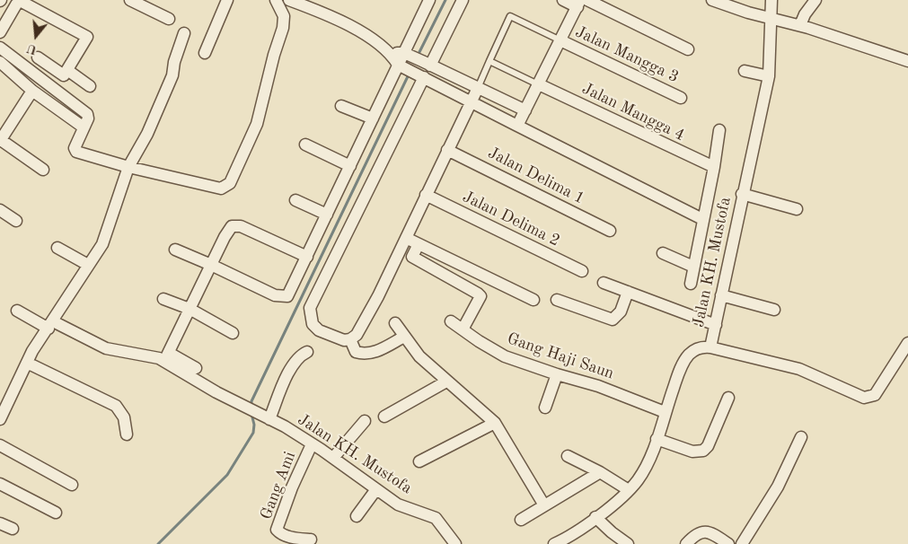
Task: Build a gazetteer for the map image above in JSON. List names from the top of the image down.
{
  "streets": {
    "street": [
      "Jalan Mangga 3",
      "Jalan Mangga 4",
      "Jalan Delima 1",
      "Jalan Delima 2",
      "Jalan KH. Mustofa",
      "Gang Haji Saun",
      "Gang Ami"
    ]
  },
  "crossings": [
    ["Jalan KH. Mustofa", "Gang Haji Saun"],
    ["Jalan KH. Mustofa", "Gang Ami"]
  ],
  "north": "bottom"
}
